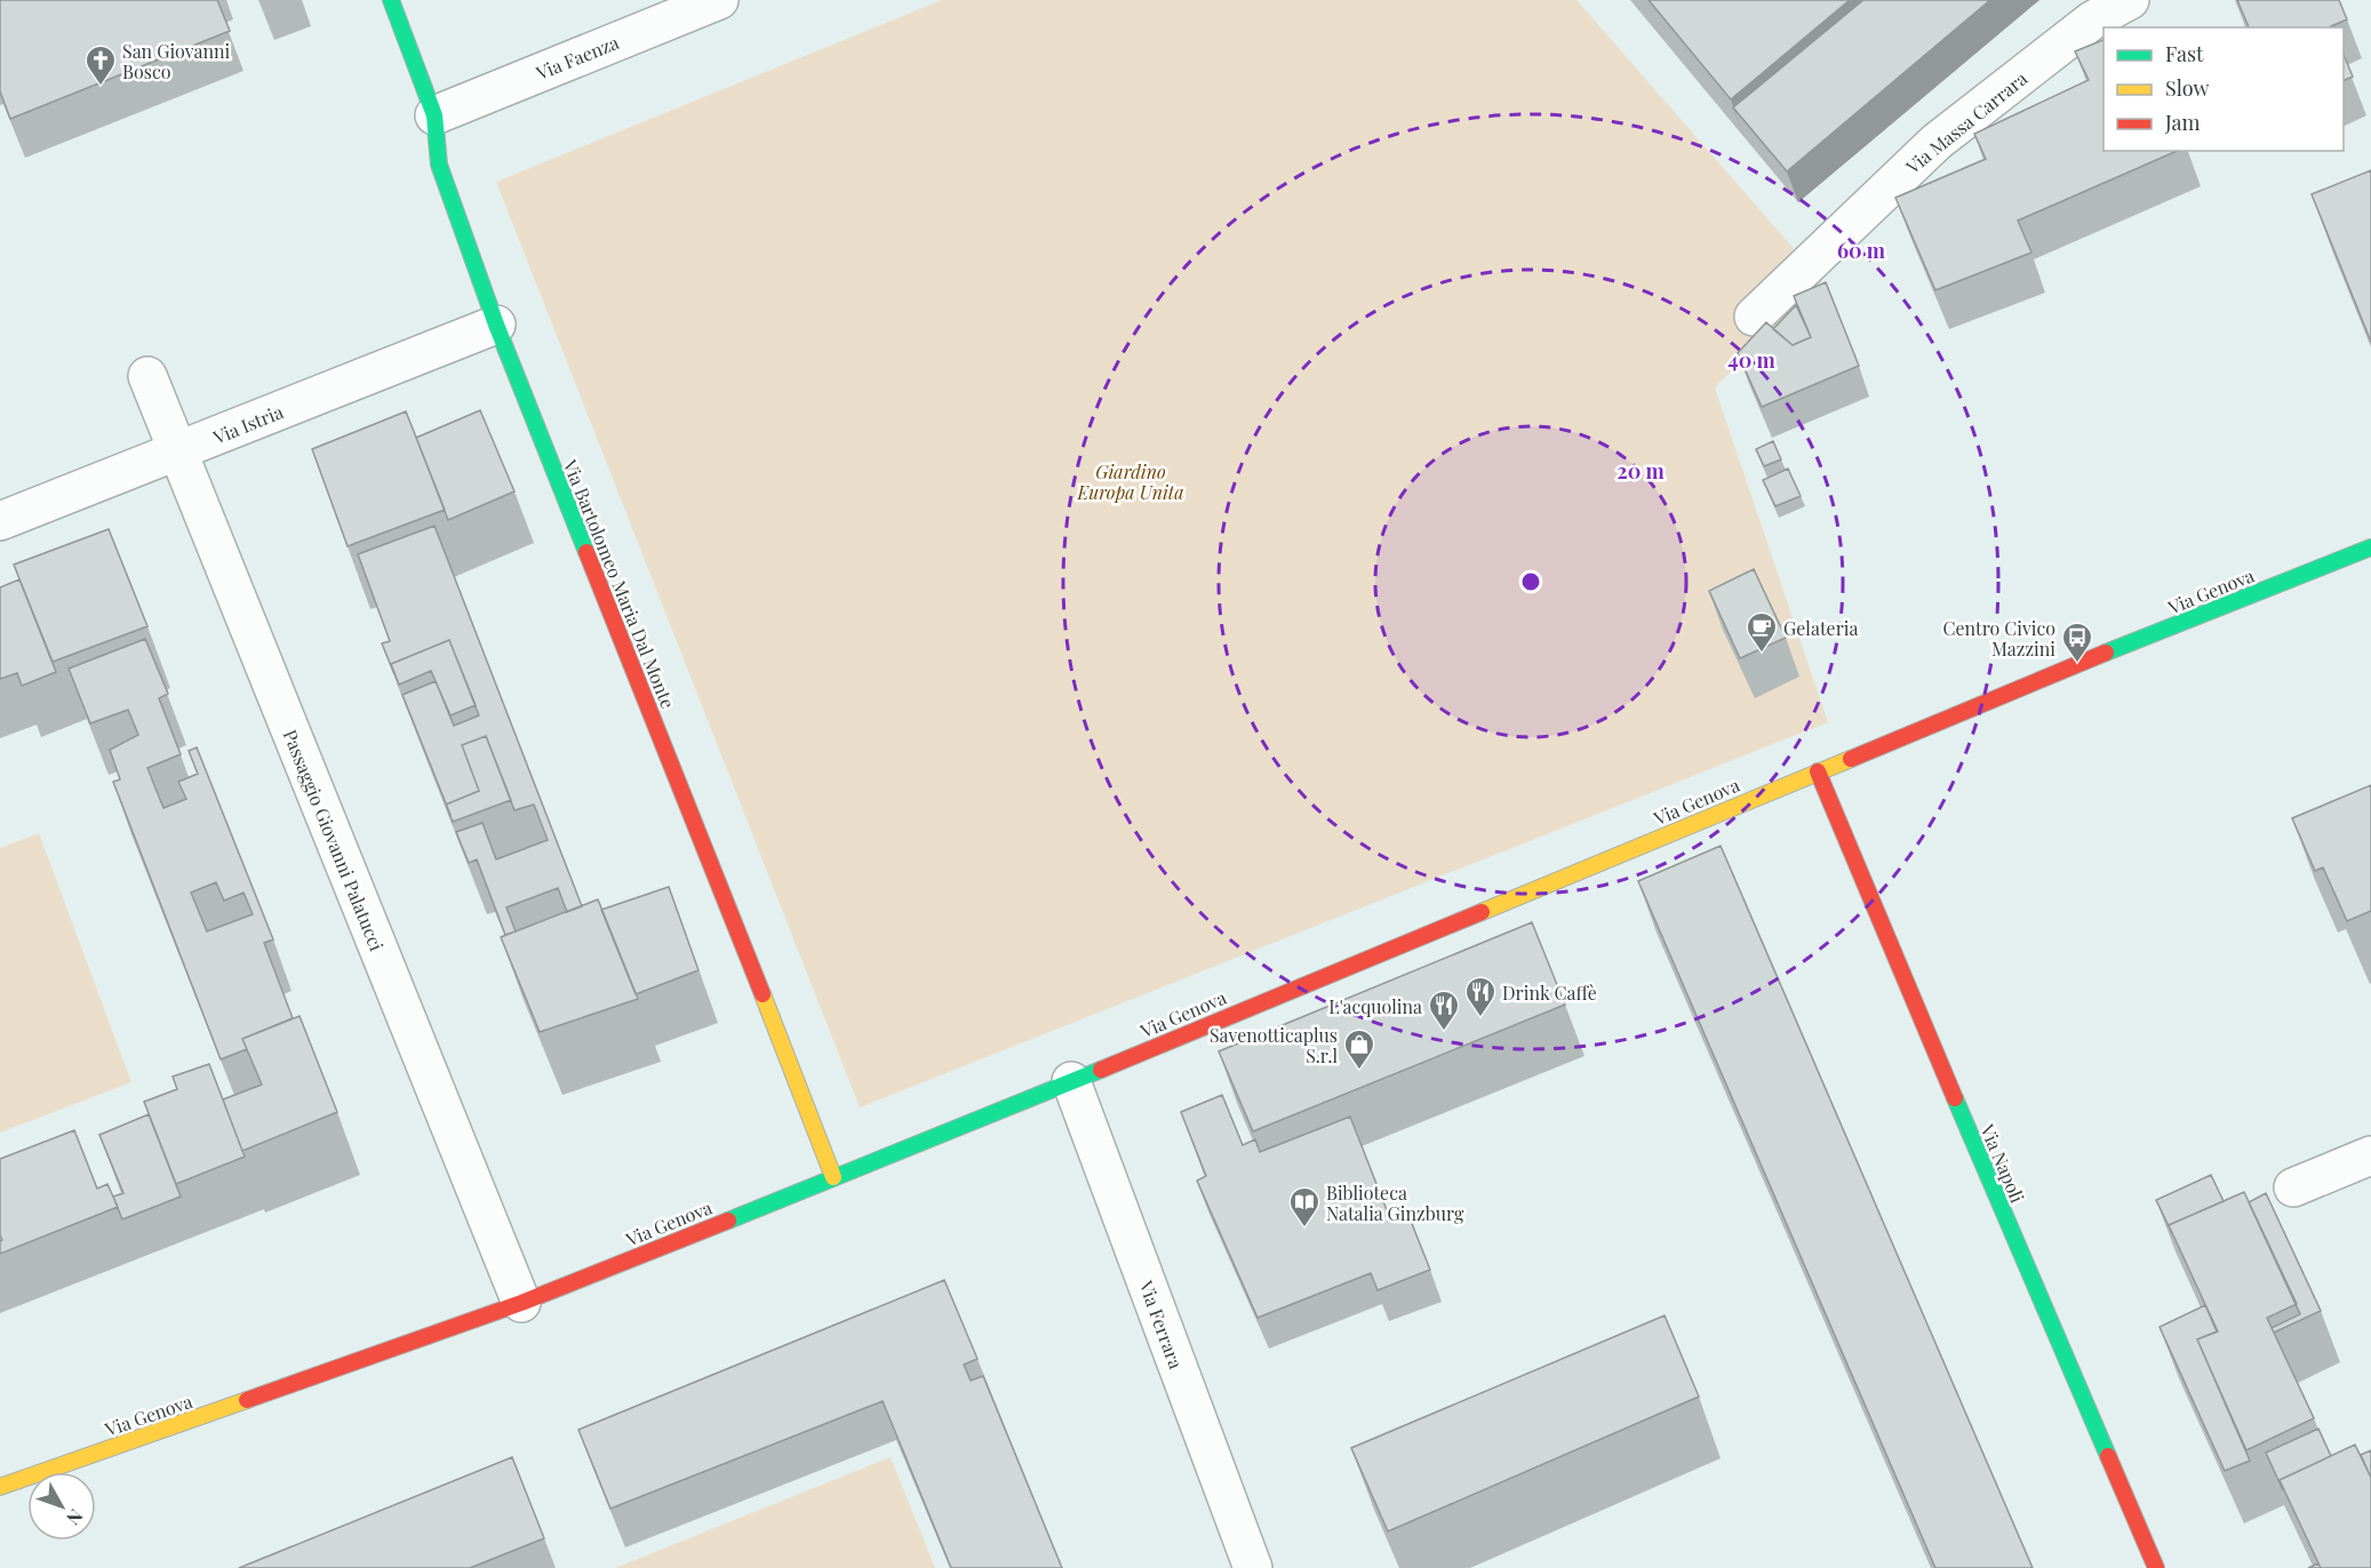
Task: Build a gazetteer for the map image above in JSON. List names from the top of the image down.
{
  "streets": {
    "street": [
      "Via Faenza",
      "Via Massa Carrara",
      "Via Istria",
      "Via Bartolomeo Maria Dal Monte",
      "Via Genova",
      "Passaggio Giovanni Palatucci",
      "Via Napoli",
      "Via Ferrara"
    ]
  },
  "crossings": [
    ["Via Faenza", "Via Bartolomeo Maria Dal Monte"],
    ["Via Istria", "Via Bartolomeo Maria Dal Monte"],
    ["Via Istria", "Passaggio Giovanni Palatucci"],
    ["Via Bartolomeo Maria Dal Monte", "Via Genova"],
    ["Via Genova", "Passaggio Giovanni Palatucci"],
    ["Via Genova", "Via Napoli"],
    ["Via Genova", "Via Ferrara"]
  ],
  "parks": ["Giardino Europa Unita"],
  "places": {
    "church": ["San Giovanni Bosco"],
    "cafe": ["Gelateria"],
    "bus stop": ["Centro Civico Mazzini"],
    "restaurant": ["Drink Caffè", "L'acquolina"],
    "shop": ["Savenotticaplus S.r.l"],
    "library": ["Biblioteca Natalia Ginzburg"]
  },
  "legend": ["Fast", "Slow", "Jam"],
  "north": "bottom right",
  "rings": ["60 m", "40 m", "20 m"]
}
